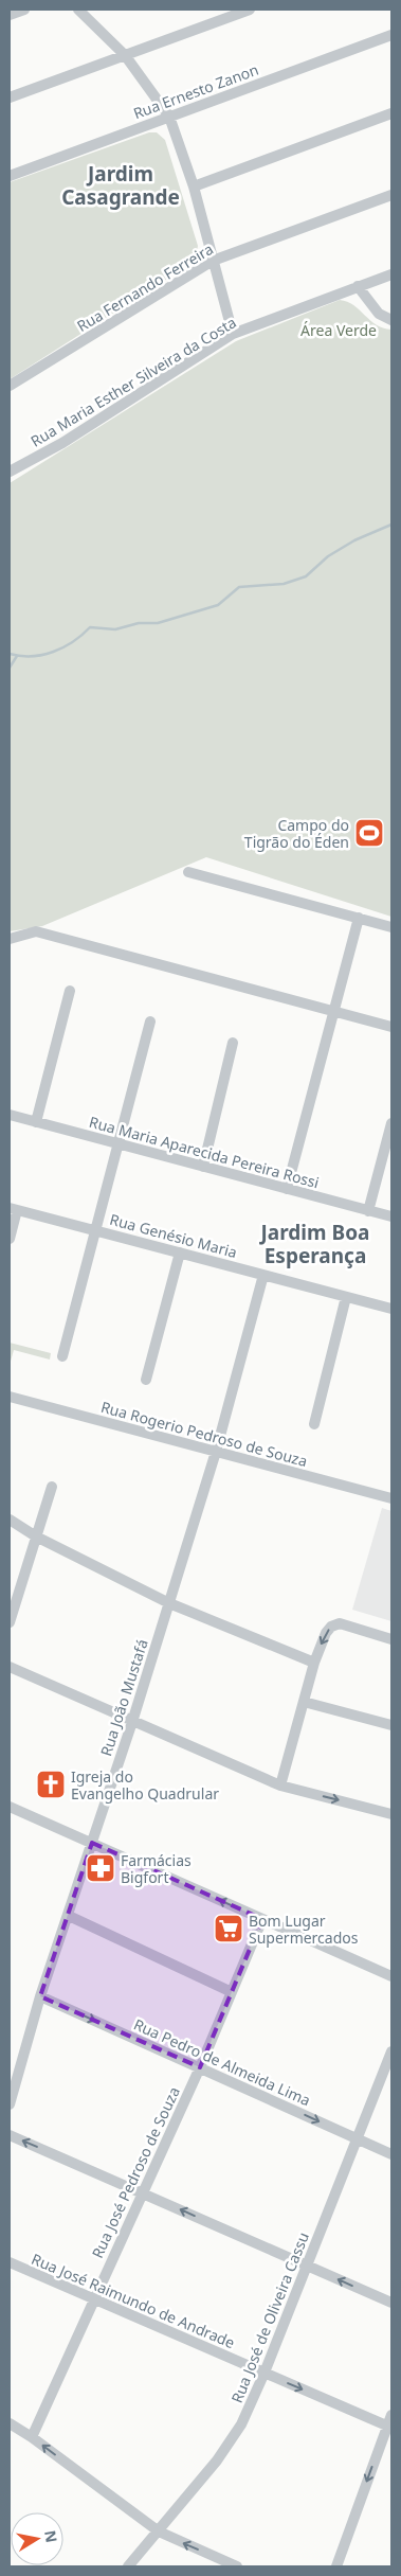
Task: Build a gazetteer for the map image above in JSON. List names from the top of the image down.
{
  "streets": {
    "street": [
      "Rua Ernesto Zanon",
      "Rua Fernando Ferreira",
      "Rua Maria Esther Silveira da Costa",
      "Rua Maria Aparecida Pereira Rossi",
      "Rua Genésio Maria",
      "Rua Rogerio Pedroso de Souza",
      "Rua João Mustafá",
      "Rua Pedro de Almeida Lima",
      "Rua José Pedroso de Souza",
      "Rua José Raimundo de Andrade",
      "Rua José de Oliveira Cassu"
    ]
  },
  "crossings": [
    ["Rua Genésio Maria", "Rua João Mustafá"],
    ["Rua Rogerio Pedroso de Souza", "Rua João Mustafá"],
    ["Rua João Mustafá", "Rua Pedro de Almeida Lima"],
    ["Rua Pedro de Almeida Lima", "Rua José Pedroso de Souza"],
    ["Rua Pedro de Almeida Lima", "Rua José de Oliveira Cassu"],
    ["Rua José Pedroso de Souza", "Rua José Raimundo de Andrade"],
    ["Rua José Raimundo de Andrade", "Rua José de Oliveira Cassu"]
  ],
  "districts": ["Jardim Casagrande", "Jardim Boa Esperança"],
  "parks": ["Área Verde"],
  "places": {
    "sports": ["Campo do Tigrão do Éden"],
    "church": ["Igreja do Evangelho Quadrular"],
    "pharmacy": ["Farmácias Bigfort"],
    "supermarket": ["Bom Lugar Supermercados"]
  },
  "north": "right"
}
